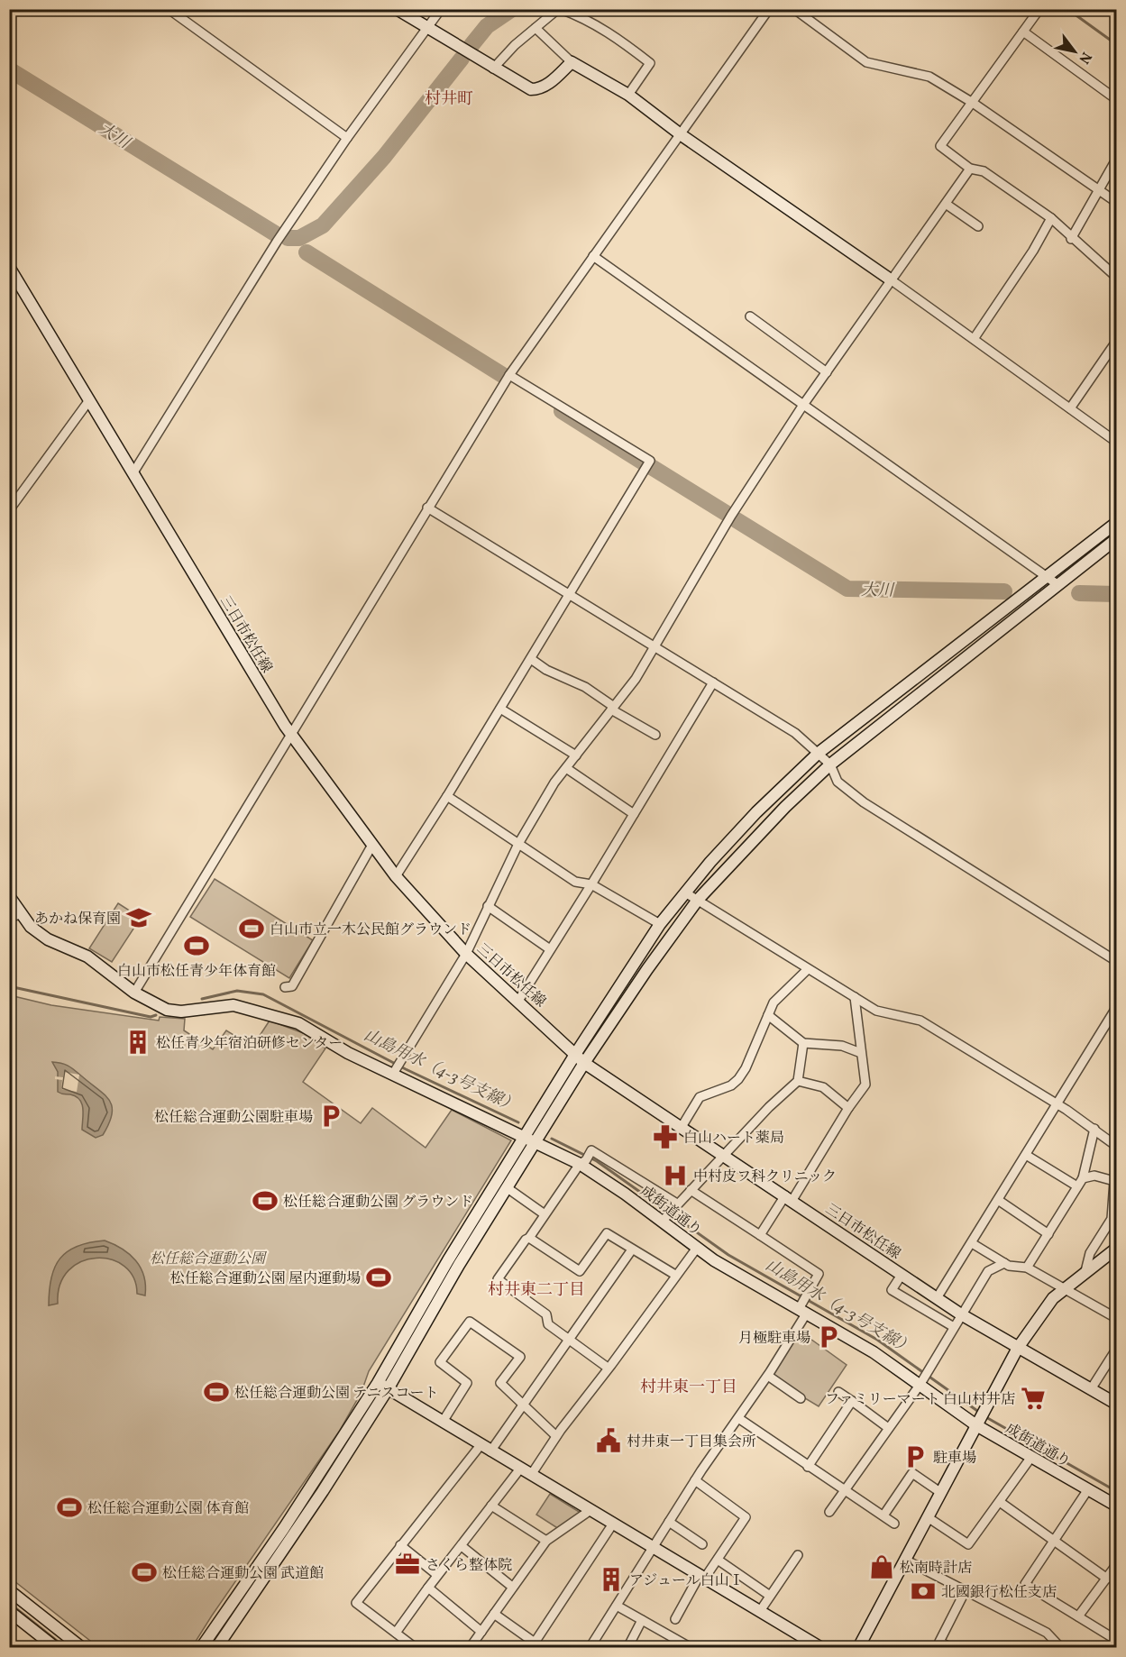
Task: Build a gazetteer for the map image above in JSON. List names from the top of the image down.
{
  "streets": {
    "street": ["三日市松任線", "成街道通り"]
  },
  "districts": ["村井町", "村井東二丁目", "村井東一丁目"],
  "water": ["大川", "山島用水（4-3号支線）"],
  "parks": ["松任総合運動公園"],
  "places": {
    "school or university": ["あかね保育園"],
    "sports": [
      "白山市立一木公民館グラウンド",
      "白山市松任青少年体育館",
      "松任総合運動公園 グラウンド",
      "松任総合運動公園 屋内運動場",
      "松任総合運動公園 テニスコート",
      "松任総合運動公園 体育館",
      "松任総合運動公園 武道館"
    ],
    "building": ["松任青少年宿泊研修センター", "アジュール白山Ⅰ"],
    "parking": ["松任総合運動公園駐車場", "月極駐車場", "駐車場"],
    "pharmacy": ["白山ハート薬局"],
    "hospital": ["中村皮フ科クリニック"],
    "supermarket": ["ファミリーマート 白山村井店"],
    "public building": ["村井東一丁目集会所"],
    "office": ["さくら整体院"],
    "shop": ["松南時計店"],
    "bank": ["北國銀行松任支店"]
  },
  "north": "bottom right"
}
